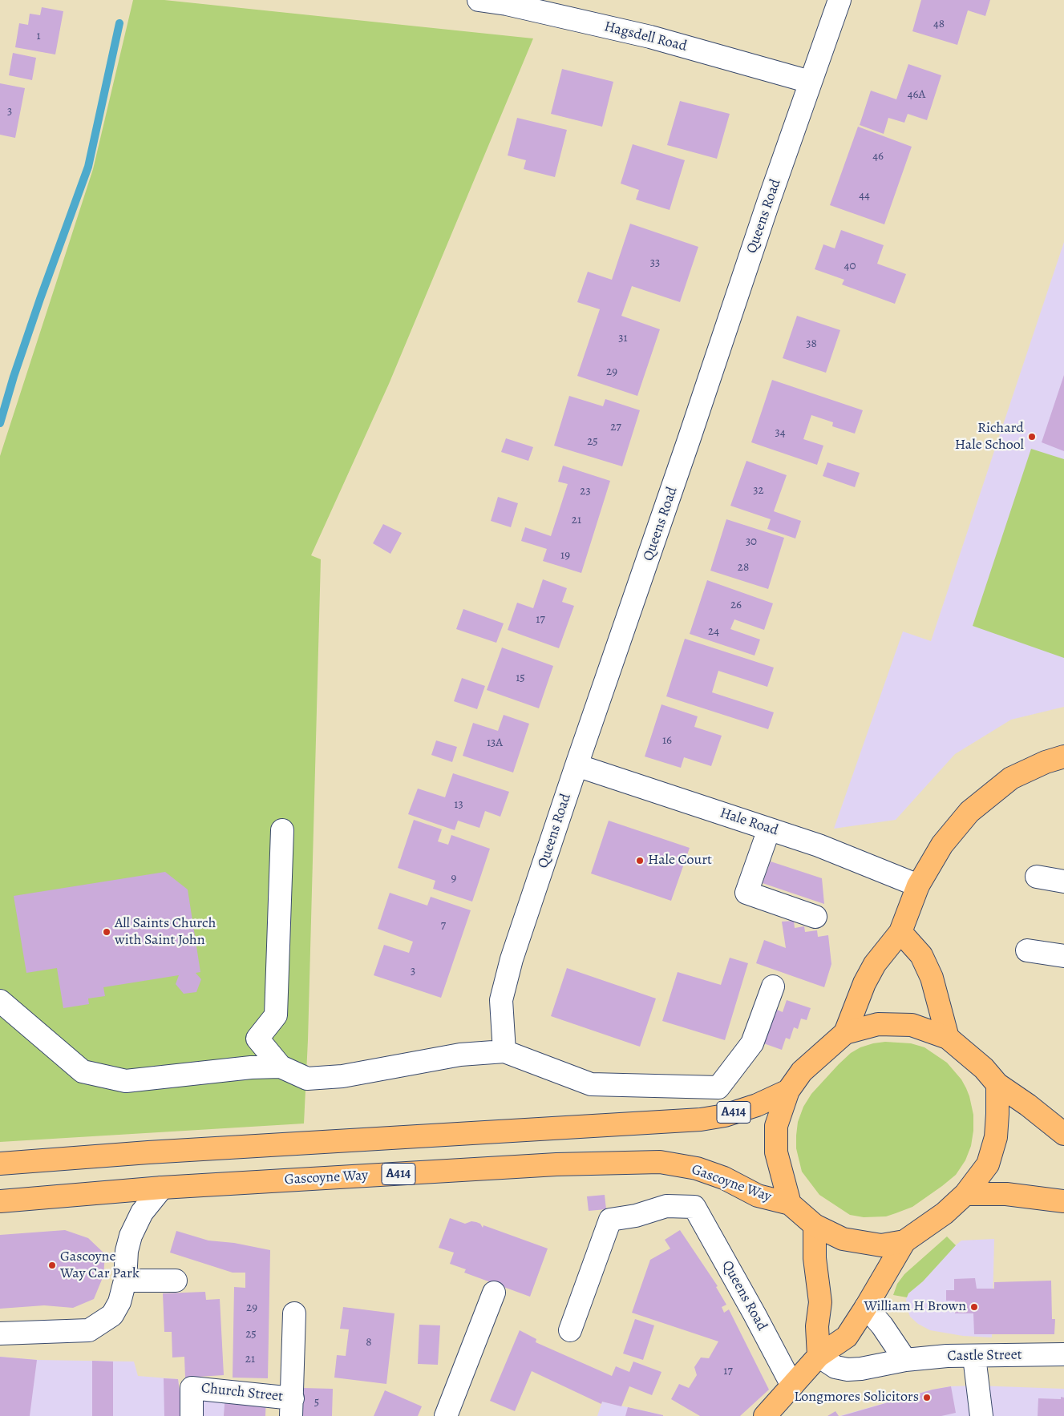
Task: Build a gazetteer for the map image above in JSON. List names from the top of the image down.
{
  "streets": {
    "main road": ["A414", "Gascoyne Way"],
    "street": [
      "Hagsdell Road",
      "Queens Road",
      "Hale Road",
      "Castle Street",
      "Church Street"
    ]
  },
  "crossings": [
    ["Hagsdell Road", "Queens Road"],
    ["Queens Road", "Hale Road"]
  ],
  "places": [
    "Richard Hale School",
    "Hale Court",
    "All Saints Church with Saint John",
    "Gascoyne Way Car Park",
    "William H Brown",
    "Longmores Solicitors"
  ],
  "house_numbers": [
    "48",
    "1",
    "46A",
    "3",
    "46",
    "44",
    "33",
    "40",
    "31",
    "38",
    "29",
    "27",
    "34",
    "25",
    "32",
    "23",
    "21",
    "30",
    "19",
    "28",
    "26",
    "17",
    "24",
    "15",
    "16",
    "13A",
    "13",
    "9",
    "7",
    "3",
    "29",
    "25",
    "8",
    "21",
    "17",
    "5"
  ]
}
